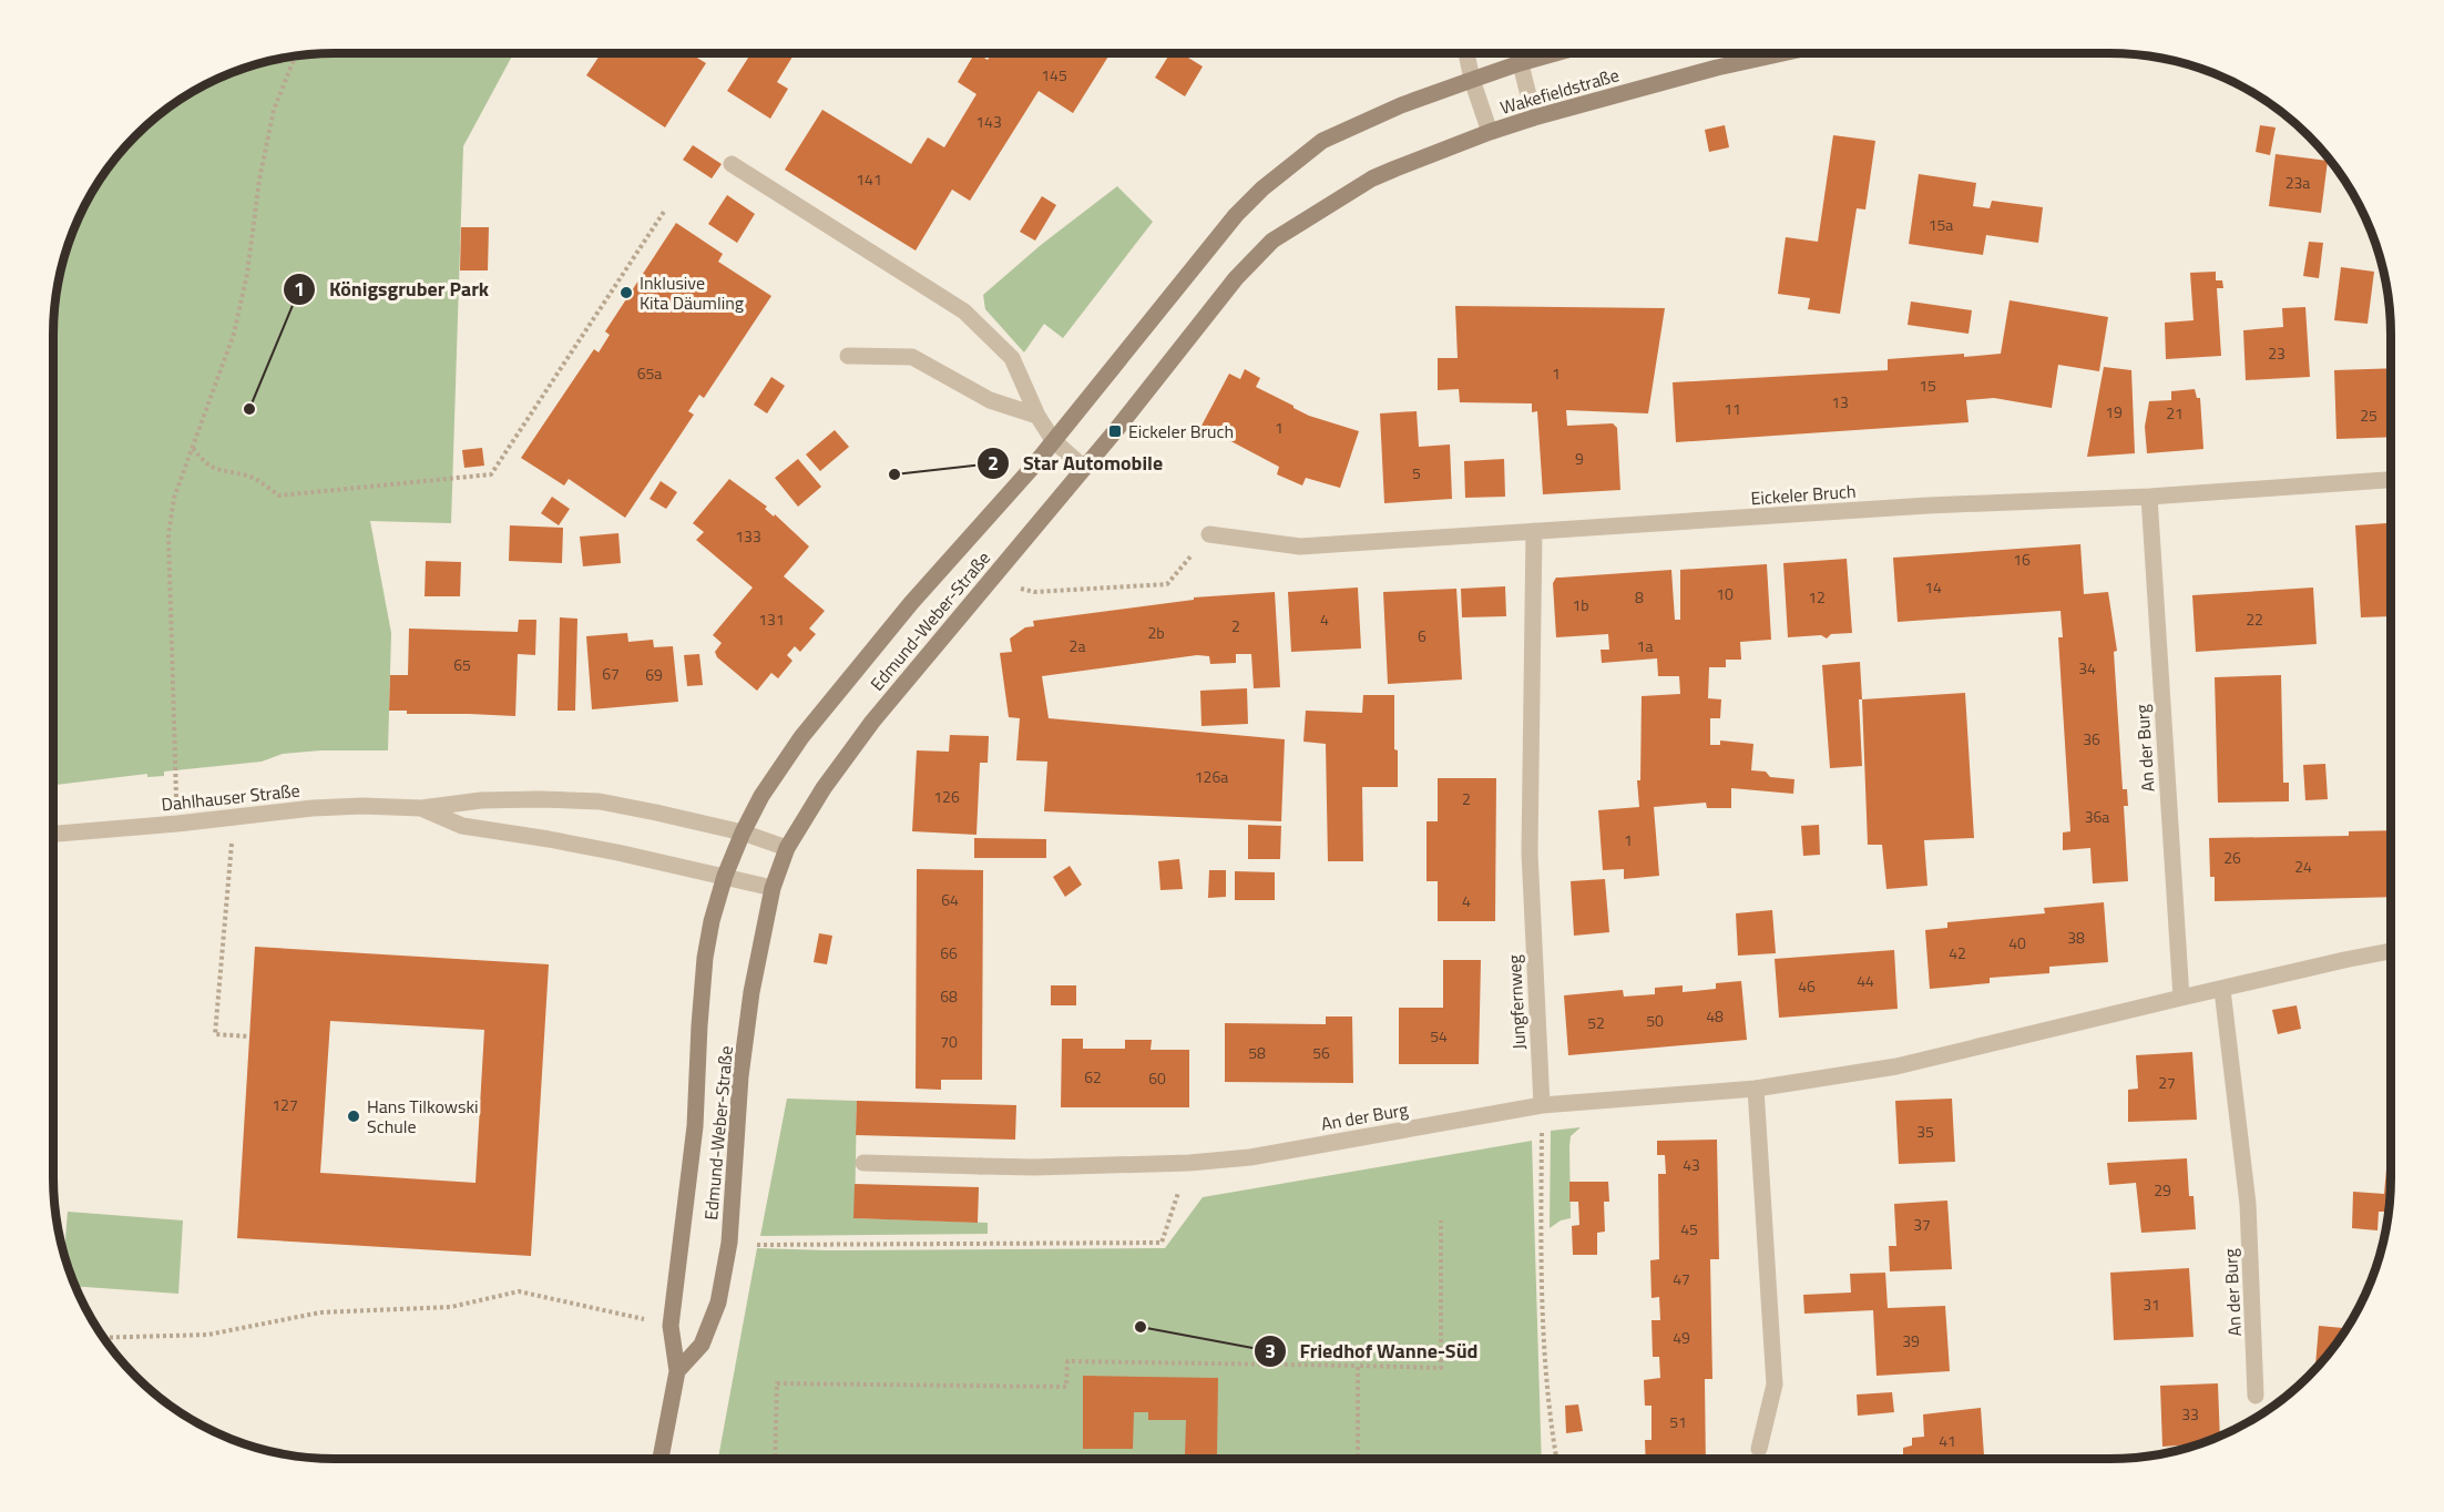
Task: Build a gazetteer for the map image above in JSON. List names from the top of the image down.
{
  "streets": {
    "main road": ["Wakefieldstraße", "Edmund-Weber-Straße"],
    "street": [
      "Eickeler Bruch",
      "An der Burg",
      "Dahlhauser Straße",
      "Jungfernweg"
    ]
  },
  "crossings": [
    ["Wakefieldstraße", "Edmund-Weber-Straße"],
    ["Eickeler Bruch", "An der Burg"],
    ["Eickeler Bruch", "Jungfernweg"],
    ["Edmund-Weber-Straße", "Dahlhauser Straße"],
    ["An der Burg", "Jungfernweg"]
  ],
  "places": {
    "other": [
      "Inklusive Kita Däumling",
      "Königsgruber Park",
      "Star Automobile",
      "Hans Tilkowski Schule",
      "Friedhof Wanne-Süd"
    ],
    "transit": ["Eickeler Bruch"]
  },
  "house_numbers": [
    "145",
    "143",
    "141",
    "23a",
    "15a",
    "23",
    "65a",
    "1",
    "15",
    "13",
    "11",
    "19",
    "21",
    "25",
    "1",
    "9",
    "5",
    "133",
    "16",
    "14",
    "10",
    "8",
    "12",
    "1b",
    "131",
    "4",
    "22",
    "2",
    "2b",
    "6",
    "2a",
    "1a",
    "65",
    "34",
    "67",
    "69",
    "36",
    "126a",
    "126",
    "2",
    "36a",
    "1",
    "26",
    "24",
    "64",
    "4",
    "38",
    "40",
    "66",
    "42",
    "44",
    "46",
    "68",
    "48",
    "50",
    "52",
    "54",
    "70",
    "58",
    "56",
    "62",
    "60",
    "27",
    "127",
    "35",
    "43",
    "29",
    "37",
    "45",
    "47",
    "31",
    "49",
    "39",
    "33",
    "51",
    "41"
  ]
}
